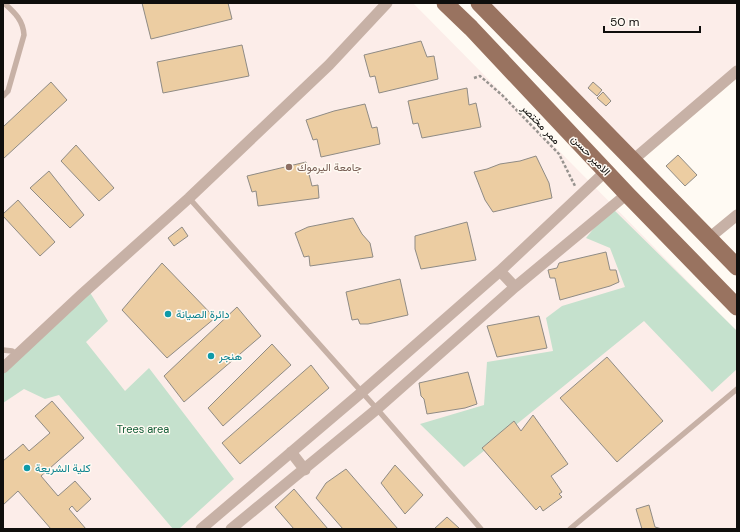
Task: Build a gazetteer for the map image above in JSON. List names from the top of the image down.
{
  "streets": {
    "main road": ["الامير حسن"],
    "path": ["ممر مختصر"]
  },
  "parks": ["Trees area"],
  "places": [
    "جامعة اليرموك",
    "دائرة الصيانة",
    "هنجر",
    "كلية الشريعة"
  ],
  "scale_bar": "50 m"
}
